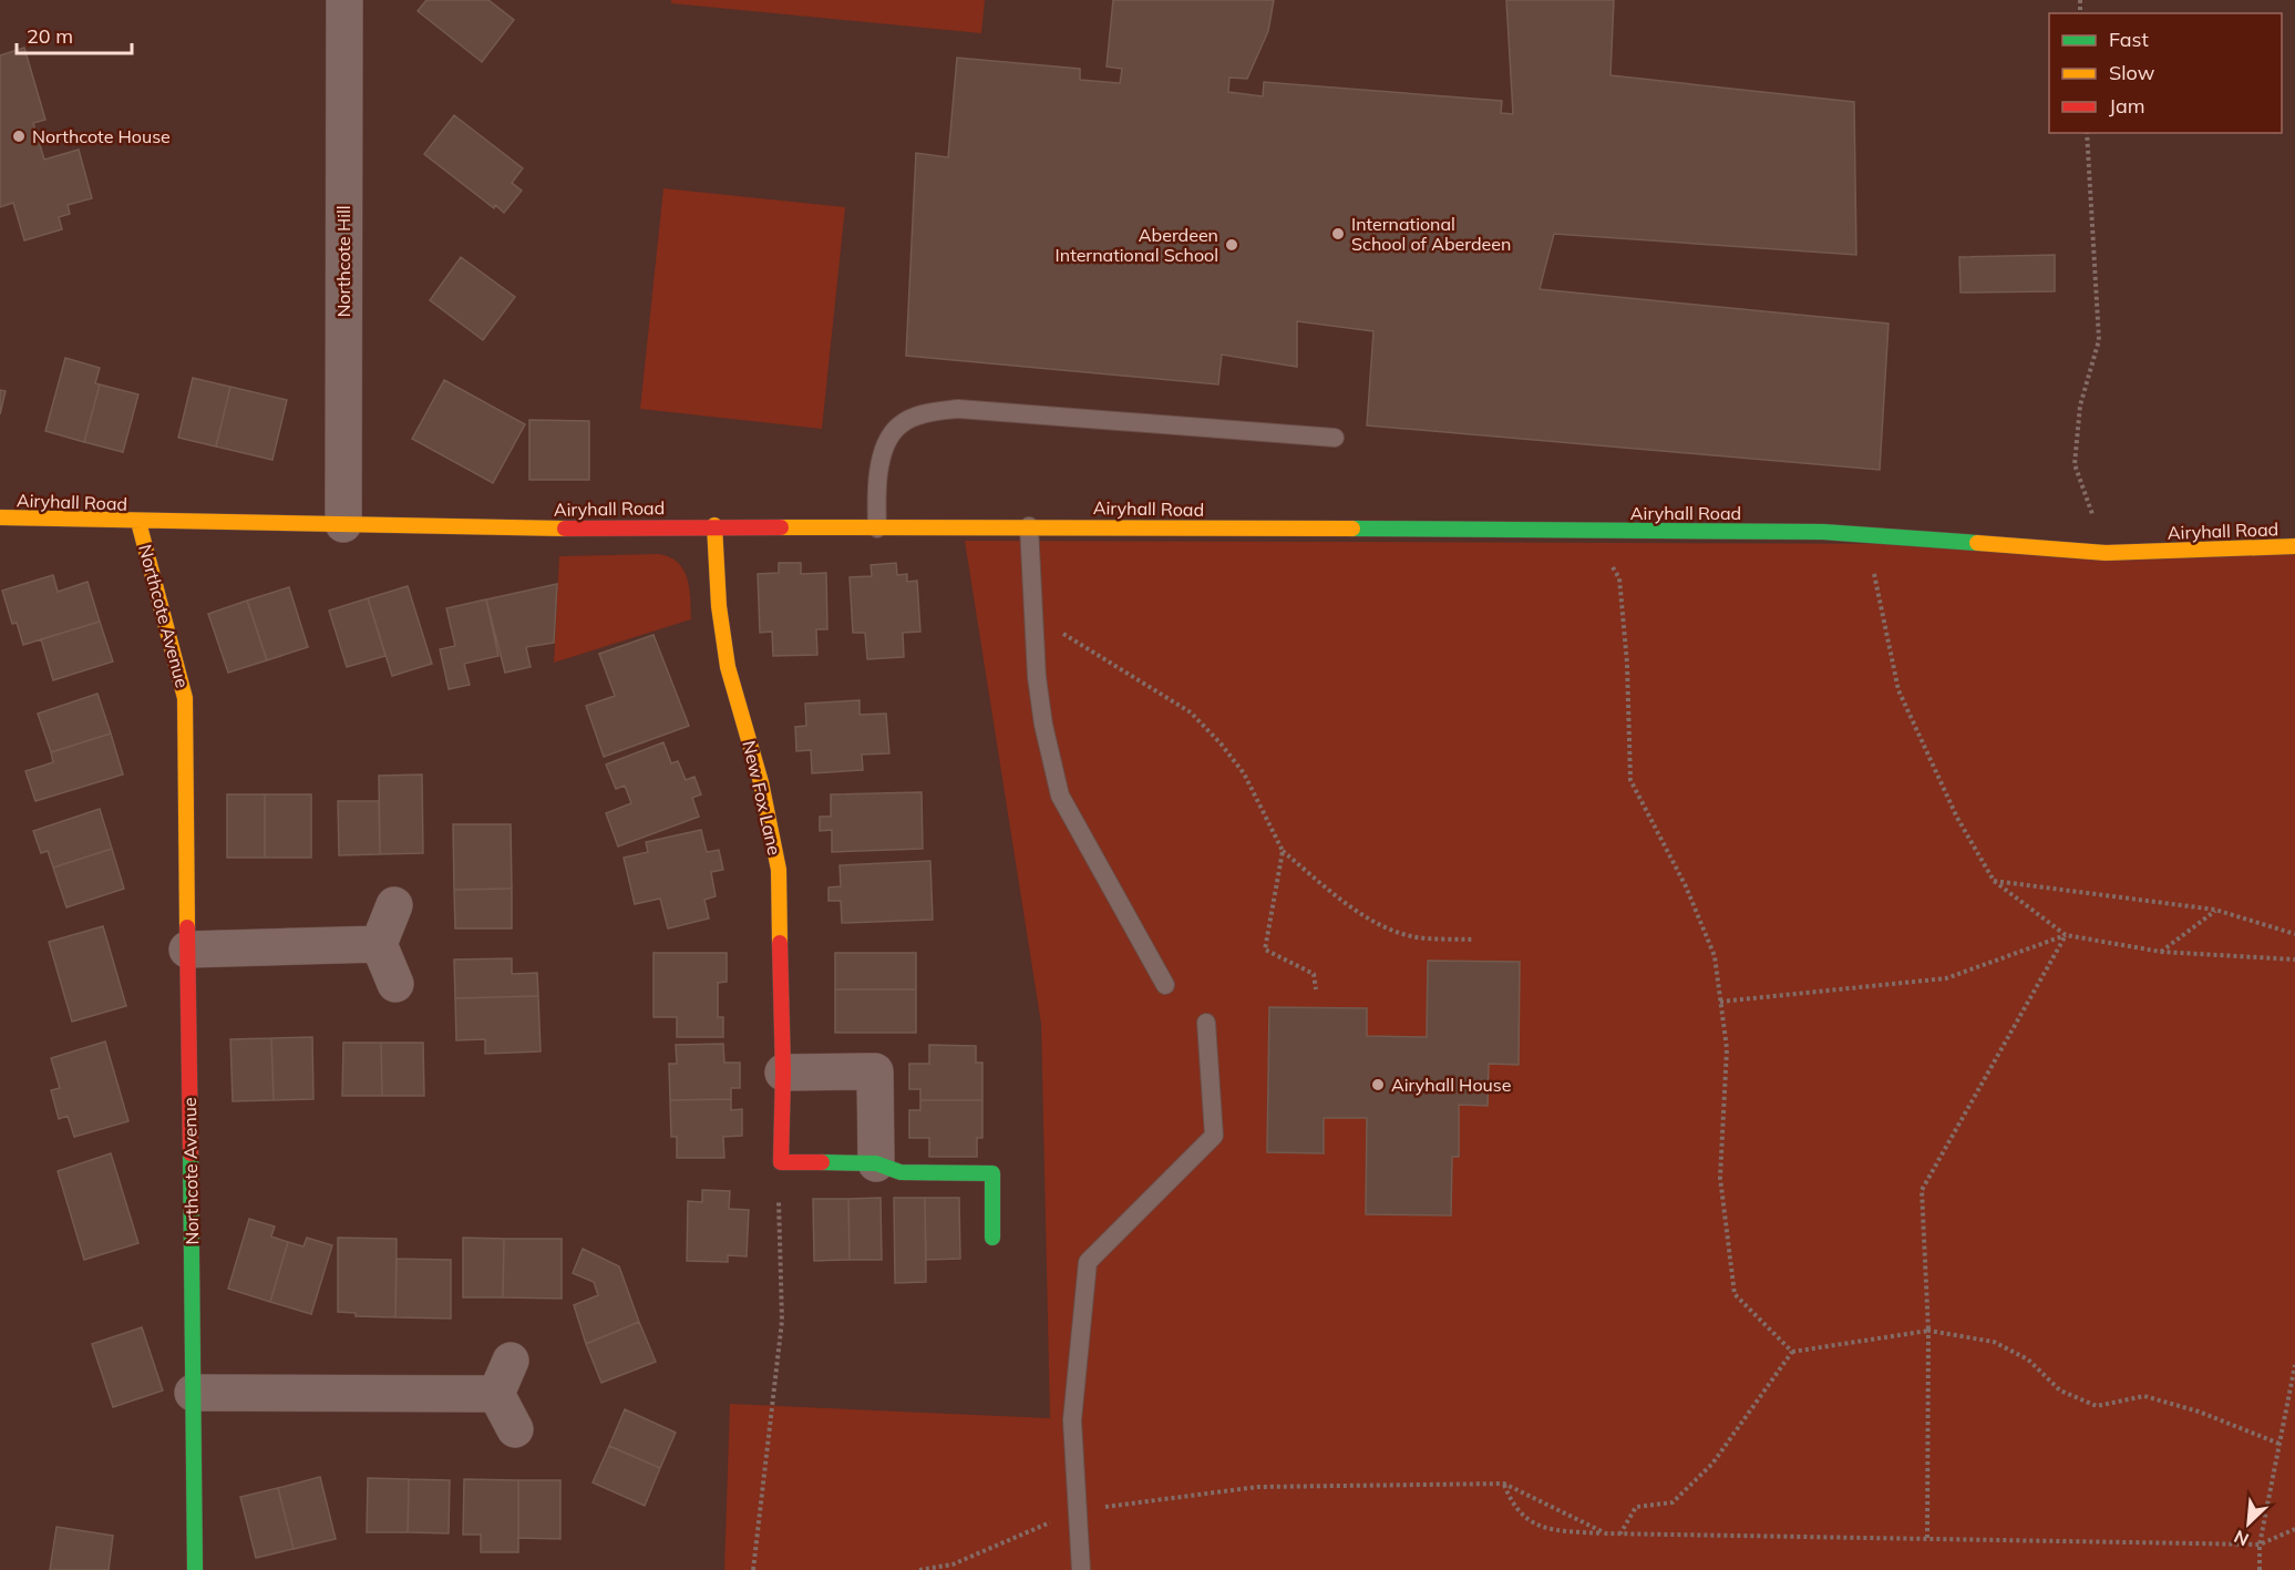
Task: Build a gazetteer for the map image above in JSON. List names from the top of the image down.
{
  "streets": {
    "street": [
      "Northcote Hill",
      "Airyhall Road",
      "Northcote Avenue",
      "New Fox Lane"
    ]
  },
  "crossings": [
    ["Northcote Hill", "Airyhall Road"],
    ["Airyhall Road", "Northcote Avenue"],
    ["Airyhall Road", "New Fox Lane"]
  ],
  "places": [
    "Northcote House",
    "International School of Aberdeen",
    "Aberdeen International School",
    "Airyhall House"
  ],
  "legend": ["Fast", "Slow", "Jam"],
  "scale_bar": "20 m",
  "north": "bottom left"
}
